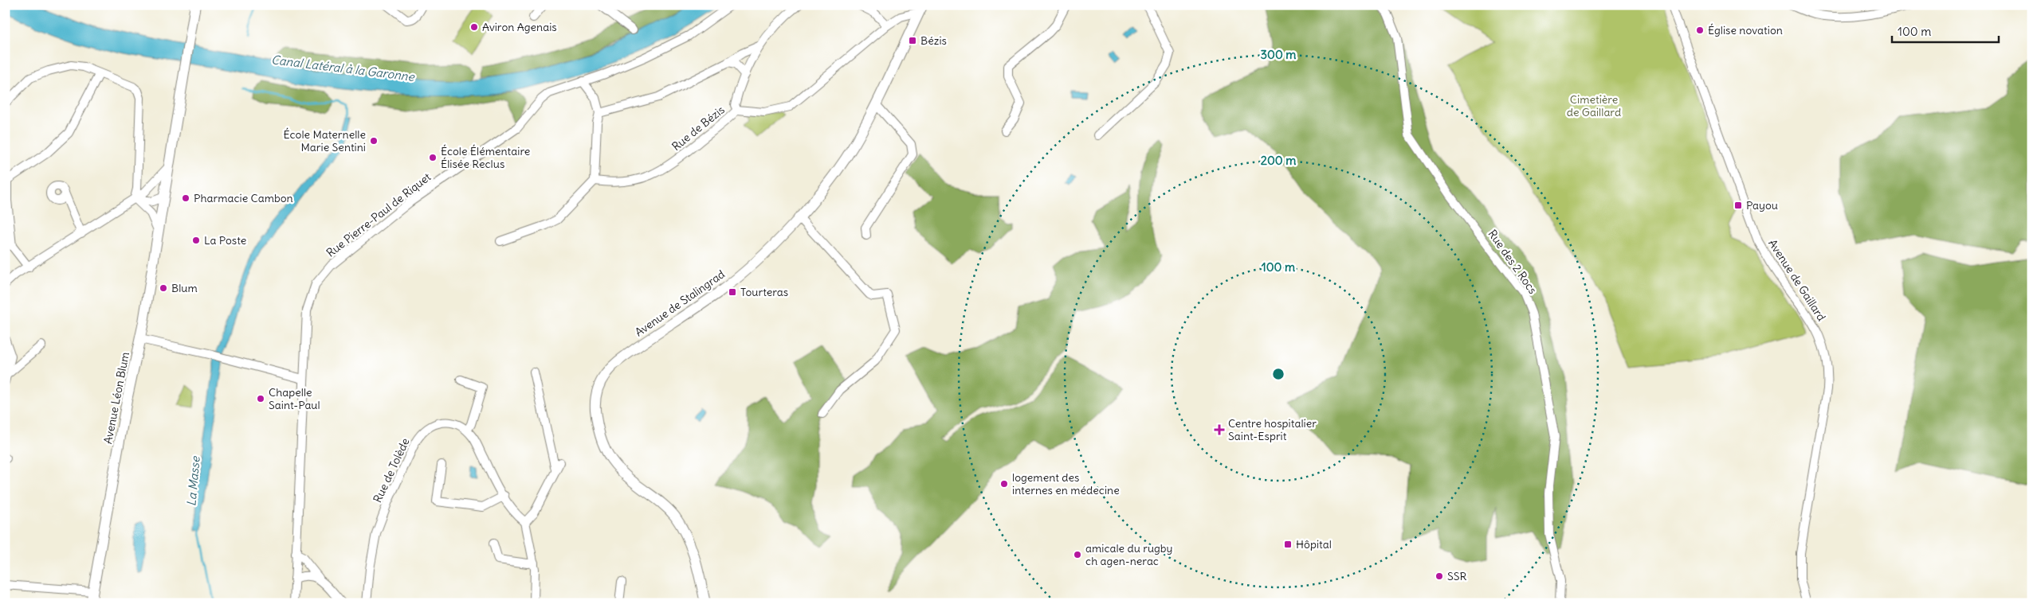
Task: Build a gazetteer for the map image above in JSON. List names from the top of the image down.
{
  "streets": {
    "main road": ["Avenue de Stalingrad", "Avenue Léon Blum"],
    "street": [
      "Rue de Bézis",
      "Rue Pierre-Paul de Riquet",
      "Rue des 2 Rocs",
      "Avenue de Gaillard",
      "Rue de Tolède"
    ]
  },
  "crossings": [
    ["Rue de Bézis", "Avenue de Stalingrad"]
  ],
  "water": ["Canal Latéral à la Garonne", "La Masse"],
  "parks": ["Cimetière de Gaillard"],
  "places": {
    "other": [
      "Aviron Agenais",
      "Église novation",
      "École Maternelle Marie Sentini",
      "École Élémentaire Élisée Reclus",
      "Pharmacie Cambon",
      "La Poste",
      "Blum",
      "Chapelle Saint-Paul",
      "logement des internes en médecine",
      "amicale du rugby ch agen-nerac",
      "SSR"
    ],
    "transit": [
      "Bézis",
      "Payou",
      "Tourteras",
      "Hôpital"
    ],
    "health": ["Centre hospitalier Saint-Esprit"]
  },
  "scale_bar": "100 m",
  "rings": ["300 m", "200 m", "100 m"]
}
